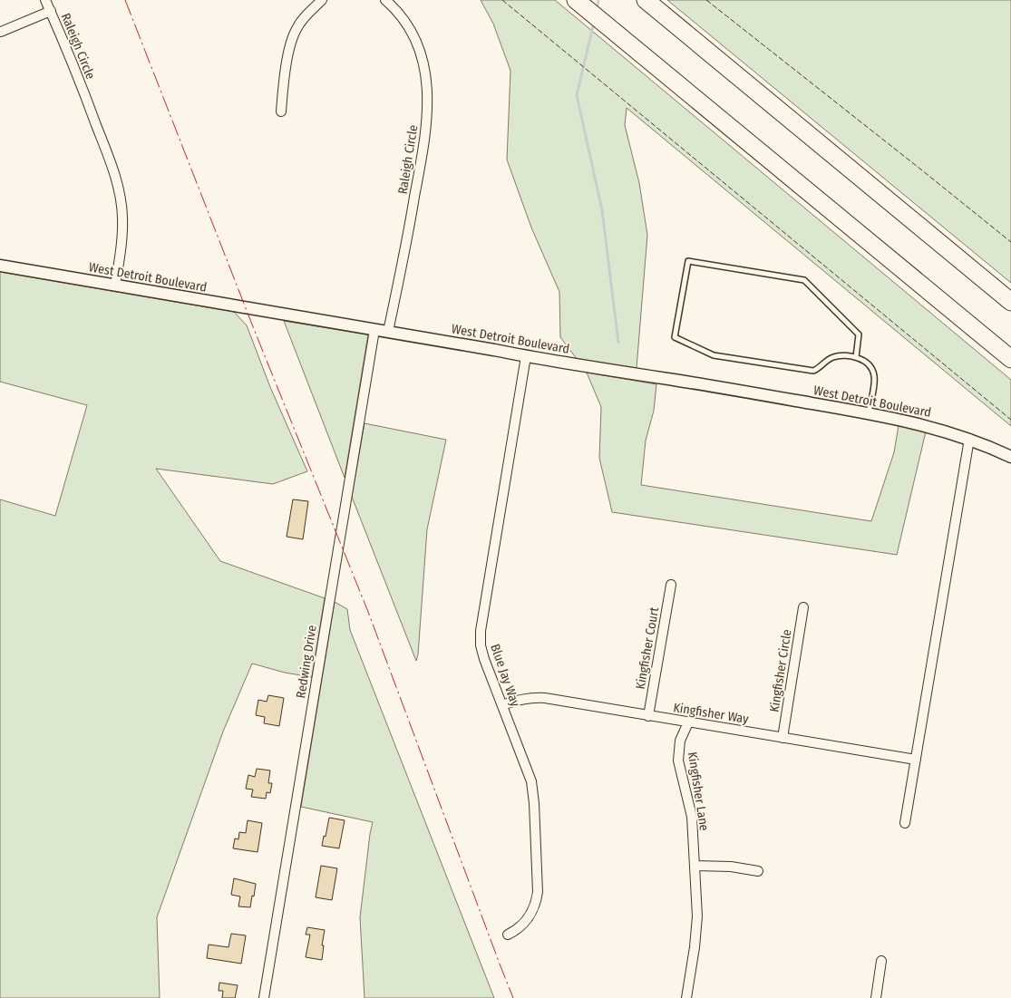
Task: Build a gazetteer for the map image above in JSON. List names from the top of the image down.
{
  "streets": {
    "street": [
      "Raleigh Circle",
      "West Detroit Boulevard",
      "Kingfisher Court",
      "Redwing Drive",
      "Kingfisher Circle",
      "Blue Jay Way",
      "Kingfisher Way",
      "Kingfisher Lane"
    ]
  },
  "crossings": [
    ["Raleigh Circle", "West Detroit Boulevard"],
    ["West Detroit Boulevard", "Redwing Drive"],
    ["West Detroit Boulevard", "Blue Jay Way"],
    ["Kingfisher Court", "Kingfisher Way"],
    ["Kingfisher Circle", "Kingfisher Way"],
    ["Blue Jay Way", "Kingfisher Way"],
    ["Kingfisher Way", "Kingfisher Lane"]
  ]
}
